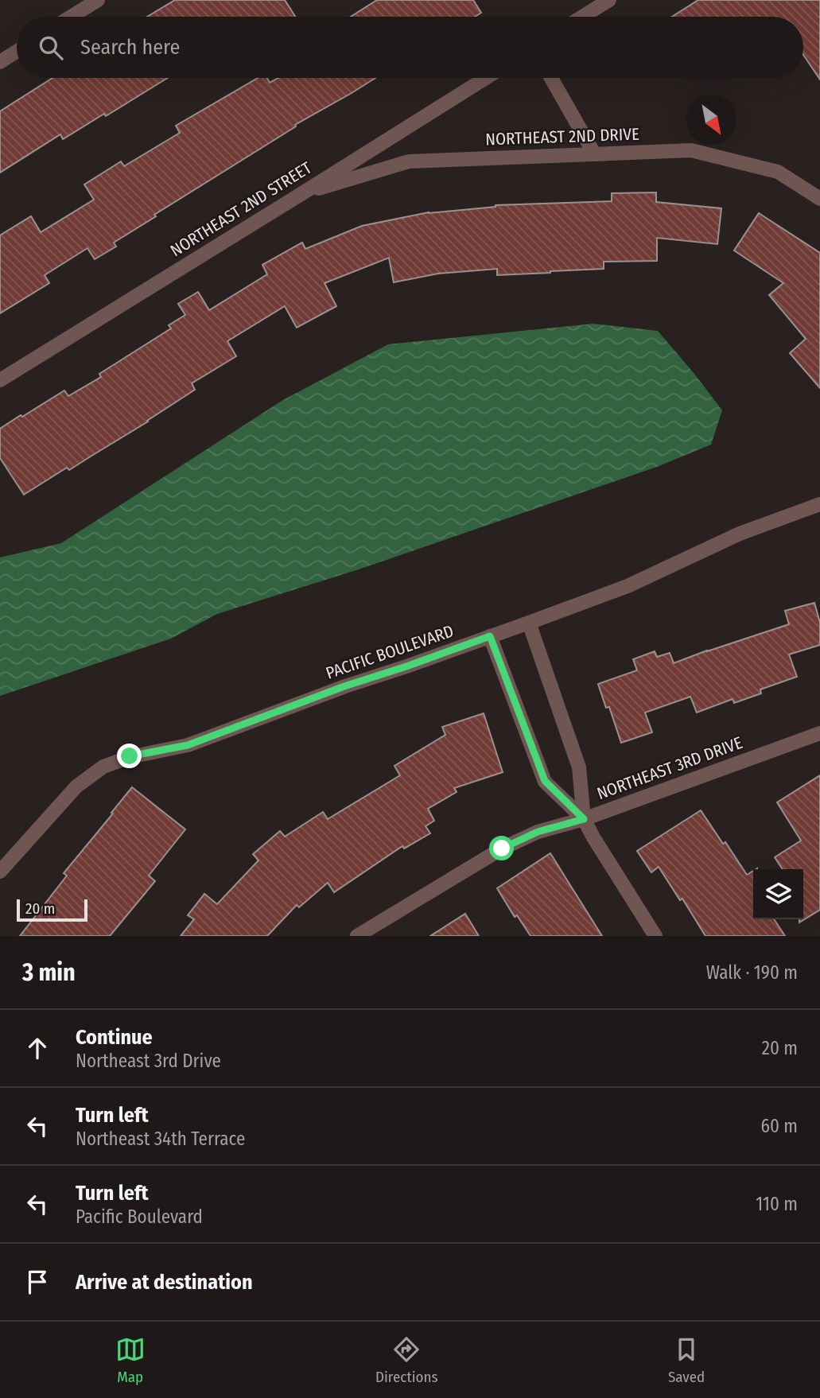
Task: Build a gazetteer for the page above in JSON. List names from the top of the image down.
{
  "streets": {
    "street": [
      "NORTHEAST 2ND DRIVE",
      "NORTHEAST 2ND STREET",
      "PACIFIC BOULEVARD",
      "NORTHEAST 3RD DRIVE"
    ]
  },
  "crossings": [
    ["NORTHEAST 2ND DRIVE", "NORTHEAST 2ND STREET"]
  ],
  "scale_bar": "20 m",
  "north": "bottom right",
  "page": {
    "search": "Search here",
    "scale": "20 m",
    "heading": ["3 min", "Walk · 190 m"],
    "list": [
      ["Continue", "Northeast 3rd Drive", "20 m"],
      ["Turn left", "Northeast 34th Terrace", "60 m"],
      ["Turn left", "Pacific Boulevard", "110 m"],
      "Arrive at destination"
    ],
    "nav": ["Map", "Directions", "Saved"]
  }
}
